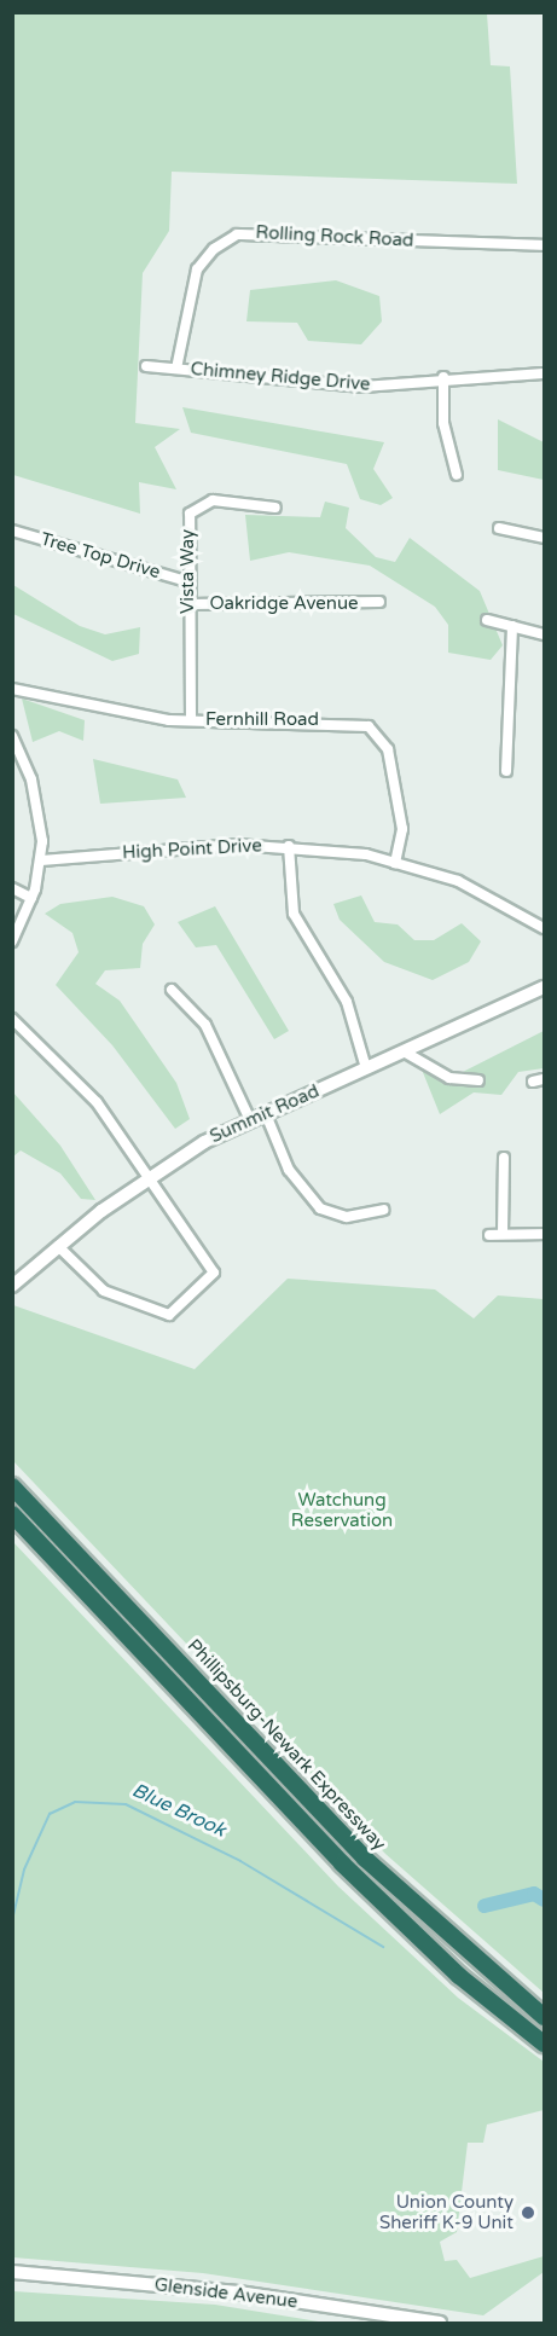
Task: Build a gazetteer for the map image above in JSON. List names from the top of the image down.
{
  "streets": {
    "highway": ["Phillipsburg-Newark Expressway"],
    "main road": ["Summit Road", "Glenside Avenue"],
    "street": [
      "Rolling Rock Road",
      "Chimney Ridge Drive",
      "Tree Top Drive",
      "Vista Way",
      "Oakridge Avenue",
      "Fernhill Road",
      "High Point Drive"
    ]
  },
  "crossings": [
    ["Rolling Rock Road", "Chimney Ridge Drive"],
    ["Tree Top Drive", "Vista Way"],
    ["Vista Way", "Oakridge Avenue"],
    ["Vista Way", "Fernhill Road"],
    ["Fernhill Road", "High Point Drive"]
  ],
  "water": ["Blue Brook"],
  "parks": ["Watchung Reservation"],
  "places": ["Union County Sheriff K-9 Unit"]
}
